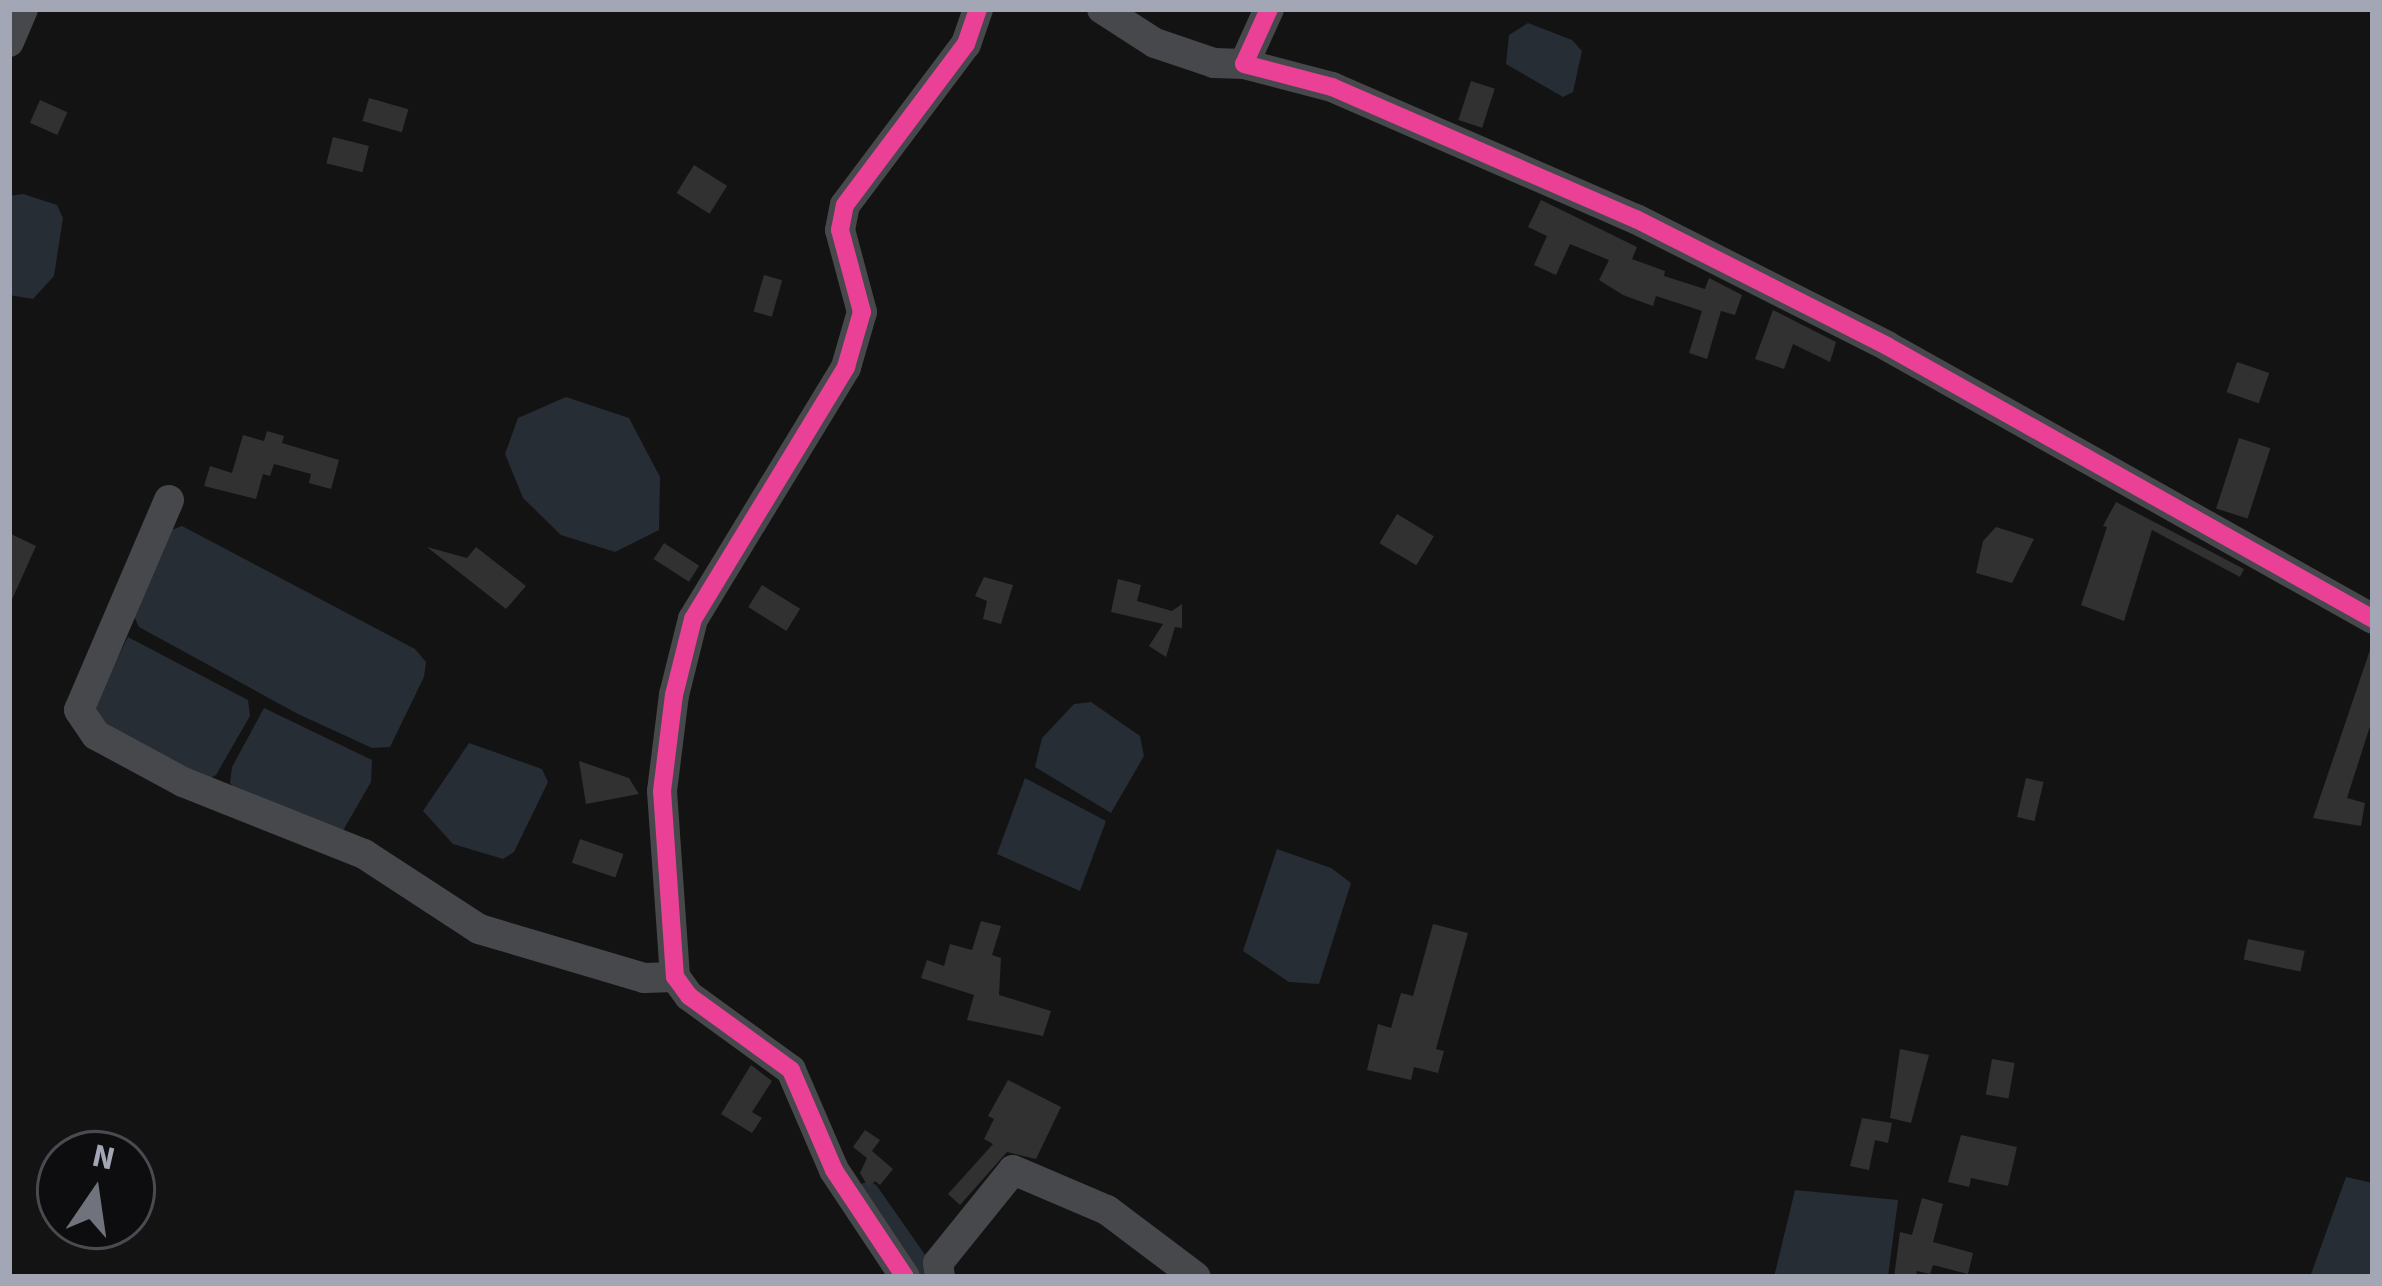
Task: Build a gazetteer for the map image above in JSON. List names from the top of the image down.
{
  "north": "top"
}
